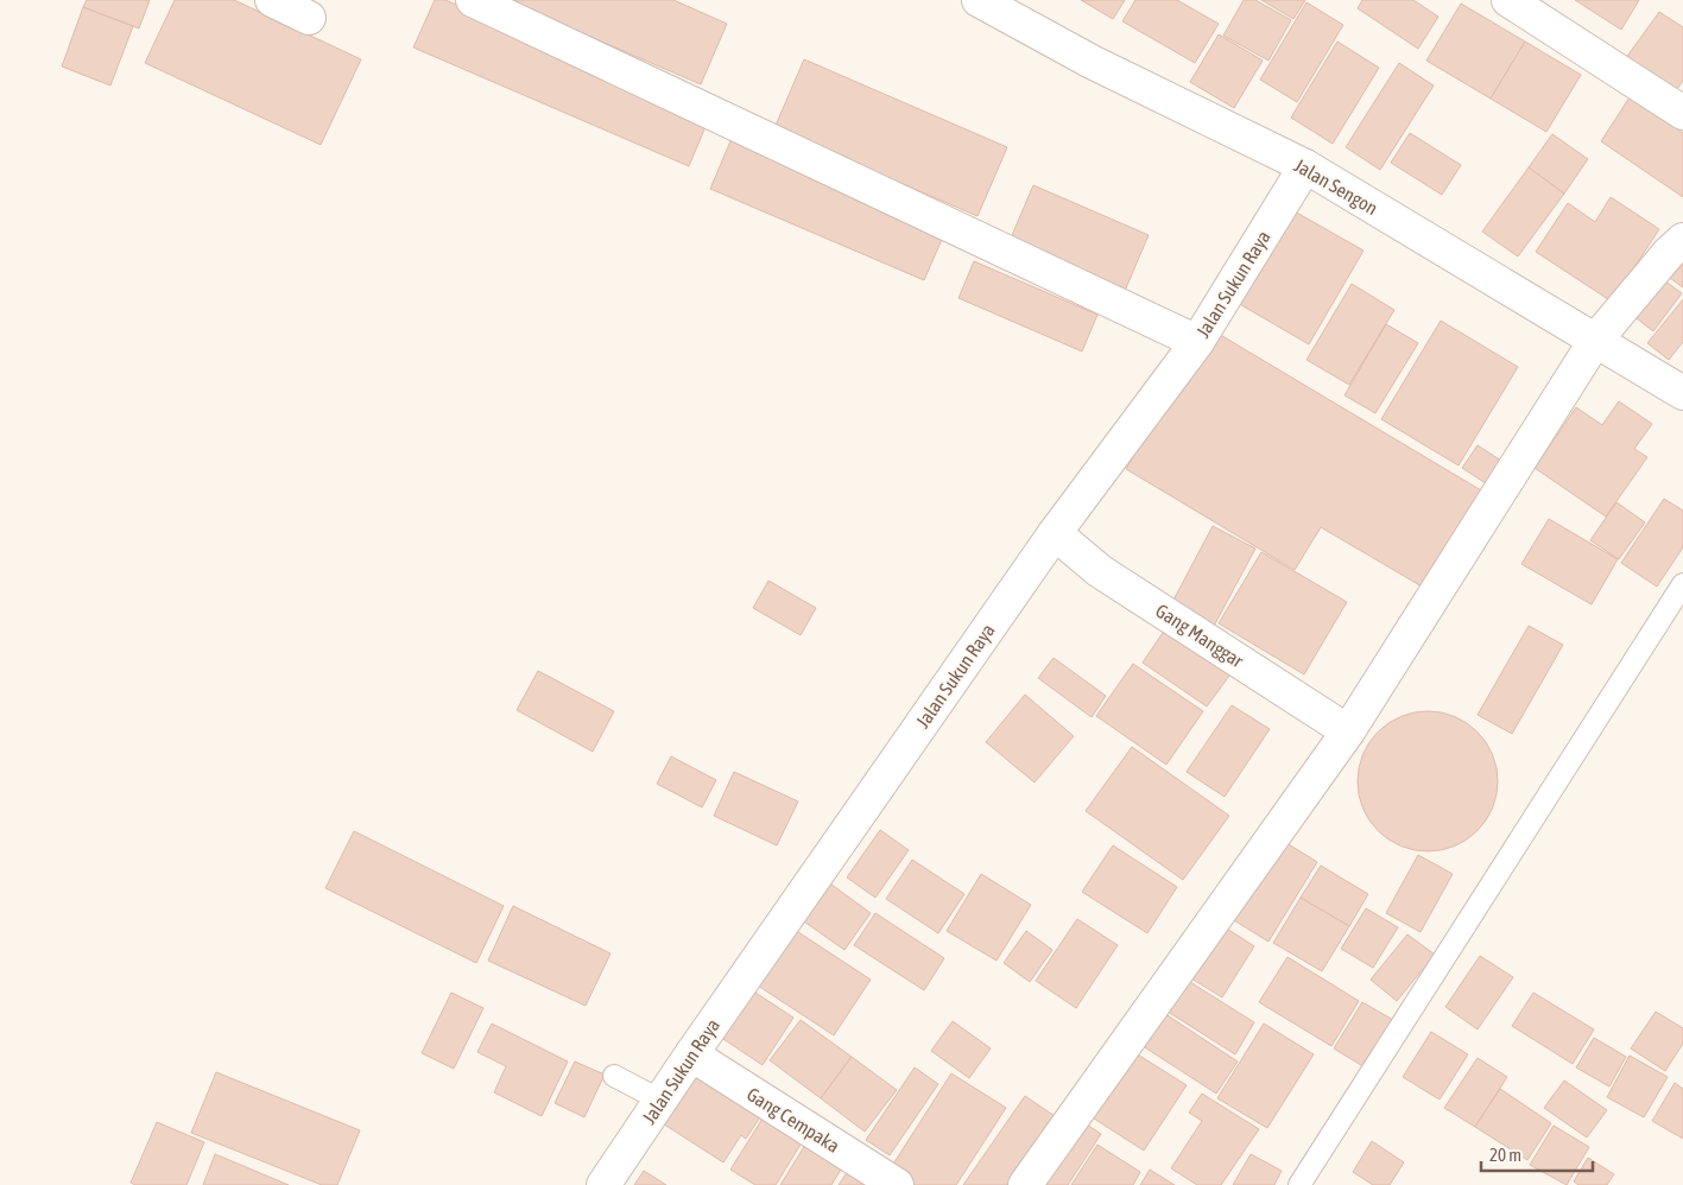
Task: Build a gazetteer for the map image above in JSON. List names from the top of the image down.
{
  "streets": {
    "street": [
      "Jalan Sengon",
      "Jalan Sukun Raya",
      "Gang Manggar",
      "Gang Cempaka"
    ]
  },
  "crossings": [
    ["Jalan Sengon", "Jalan Sukun Raya"],
    ["Jalan Sukun Raya", "Gang Manggar"],
    ["Jalan Sukun Raya", "Gang Cempaka"]
  ],
  "scale_bar": "20 m"
}
